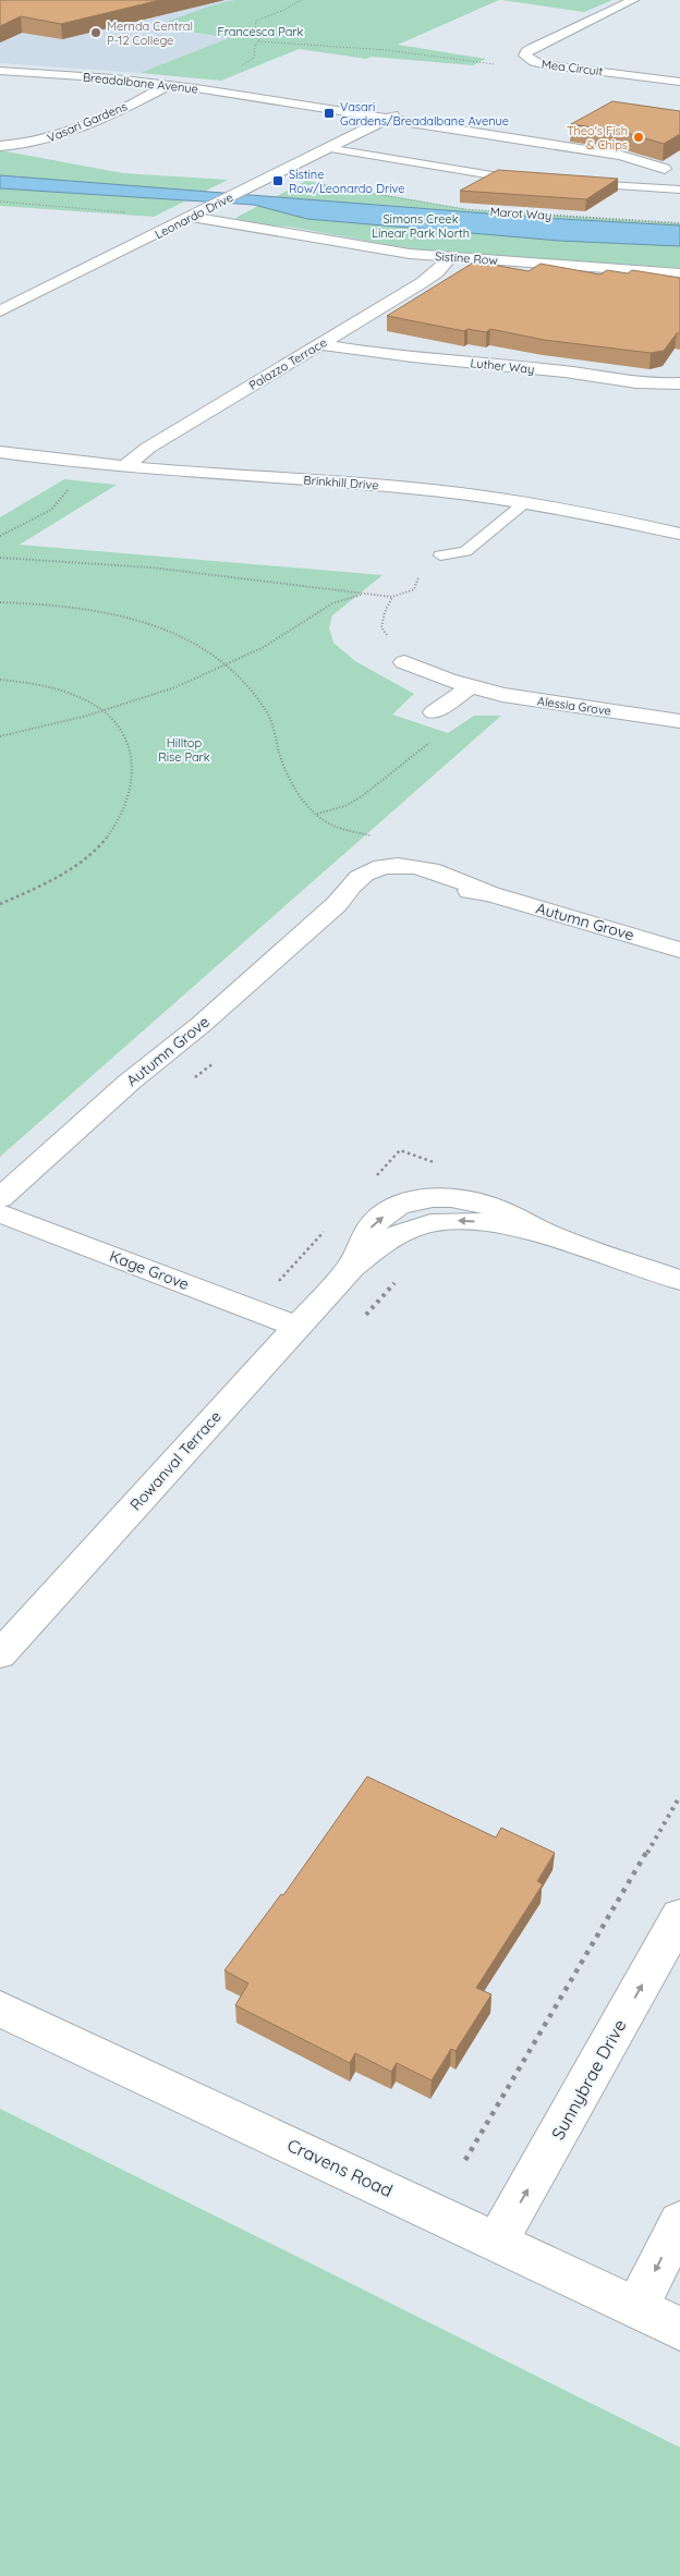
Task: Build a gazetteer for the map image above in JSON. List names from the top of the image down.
{
  "streets": {
    "street": [
      "Mea Circuit",
      "Breadalbane Avenue",
      "Vasari Gardens",
      "Leonardo Drive",
      "Sistine Row",
      "Palazzo Terrace",
      "Luther Way",
      "Brinkhill Drive",
      "Alessia Grove",
      "Autumn Grove",
      "Kage Grove",
      "Rowanval Terrace",
      "Sunnybrae Drive",
      "Cravens Road"
    ],
    "path": ["Marot Way"]
  },
  "crossings": [
    ["Breadalbane Avenue", "Vasari Gardens"],
    ["Breadalbane Avenue", "Leonardo Drive"],
    ["Leonardo Drive", "Sistine Row"],
    ["Sistine Row", "Palazzo Terrace"],
    ["Palazzo Terrace", "Luther Way"],
    ["Palazzo Terrace", "Brinkhill Drive"],
    ["Kage Grove", "Rowanval Terrace"],
    ["Sunnybrae Drive", "Cravens Road"]
  ],
  "one_way": ["Sunnybrae Drive"],
  "parks": ["Francesca Park", "Simons Creek Linear Park North", "Hilltop Rise Park"],
  "places": {
    "other": ["Mernda Central P-12 College", "Theo's Fish & Chips"],
    "transit": ["Vasari Gardens/Breadalbane Avenue", "Sistine Row/Leonardo Drive"]
  }
}
